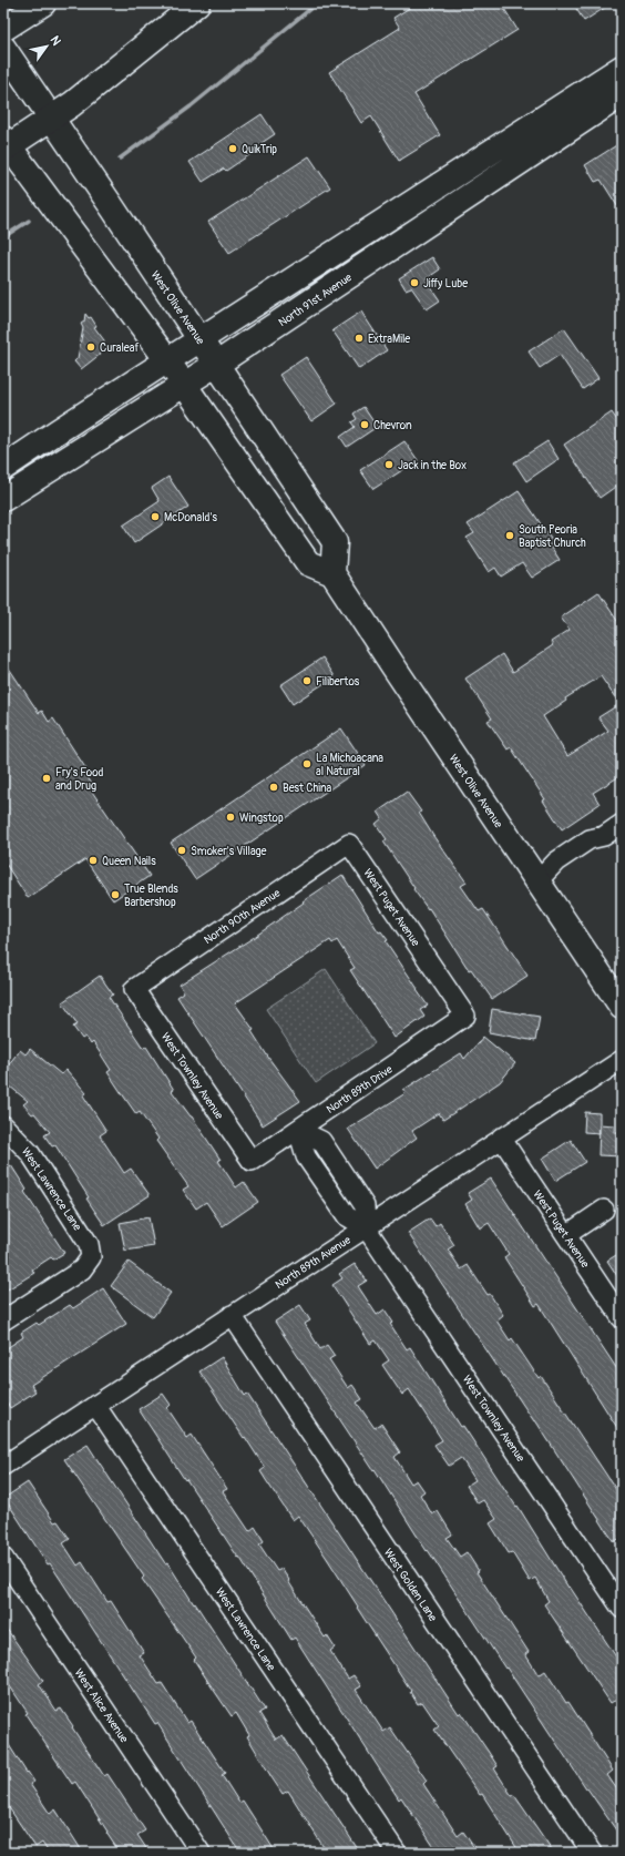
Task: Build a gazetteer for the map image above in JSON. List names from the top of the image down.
{
  "streets": {
    "main road": ["North 91st Avenue", "West Olive Avenue"],
    "street": [
      "West Puget Avenue",
      "North 90th Avenue",
      "West Townley Avenue",
      "North 89th Drive",
      "West Lawrence Lane",
      "North 89th Avenue",
      "West Golden Lane",
      "West Alice Avenue"
    ]
  },
  "crossings": [
    ["North 91st Avenue", "West Olive Avenue"],
    ["West Puget Avenue", "North 90th Avenue"],
    ["West Puget Avenue", "North 89th Drive"],
    ["West Puget Avenue", "North 89th Avenue"],
    ["North 90th Avenue", "West Townley Avenue"],
    ["West Townley Avenue", "North 89th Drive"],
    ["West Townley Avenue", "North 89th Avenue"],
    ["West Lawrence Lane", "North 89th Avenue"],
    ["North 89th Avenue", "West Golden Lane"]
  ],
  "places": [
    "QuikTrip",
    "Jiffy Lube",
    "ExtraMile",
    "Curaleaf",
    "Chevron",
    "Jack in the Box",
    "McDonald's",
    "South Peoria Baptist Church",
    "Filibertos",
    "La Michoacana al Natural",
    "Fry's Food and Drug",
    "Best China",
    "Wingstop",
    "Smoker's Village",
    "Queen Nails",
    "True Blends Barbershop"
  ],
  "north": "top right"
}
